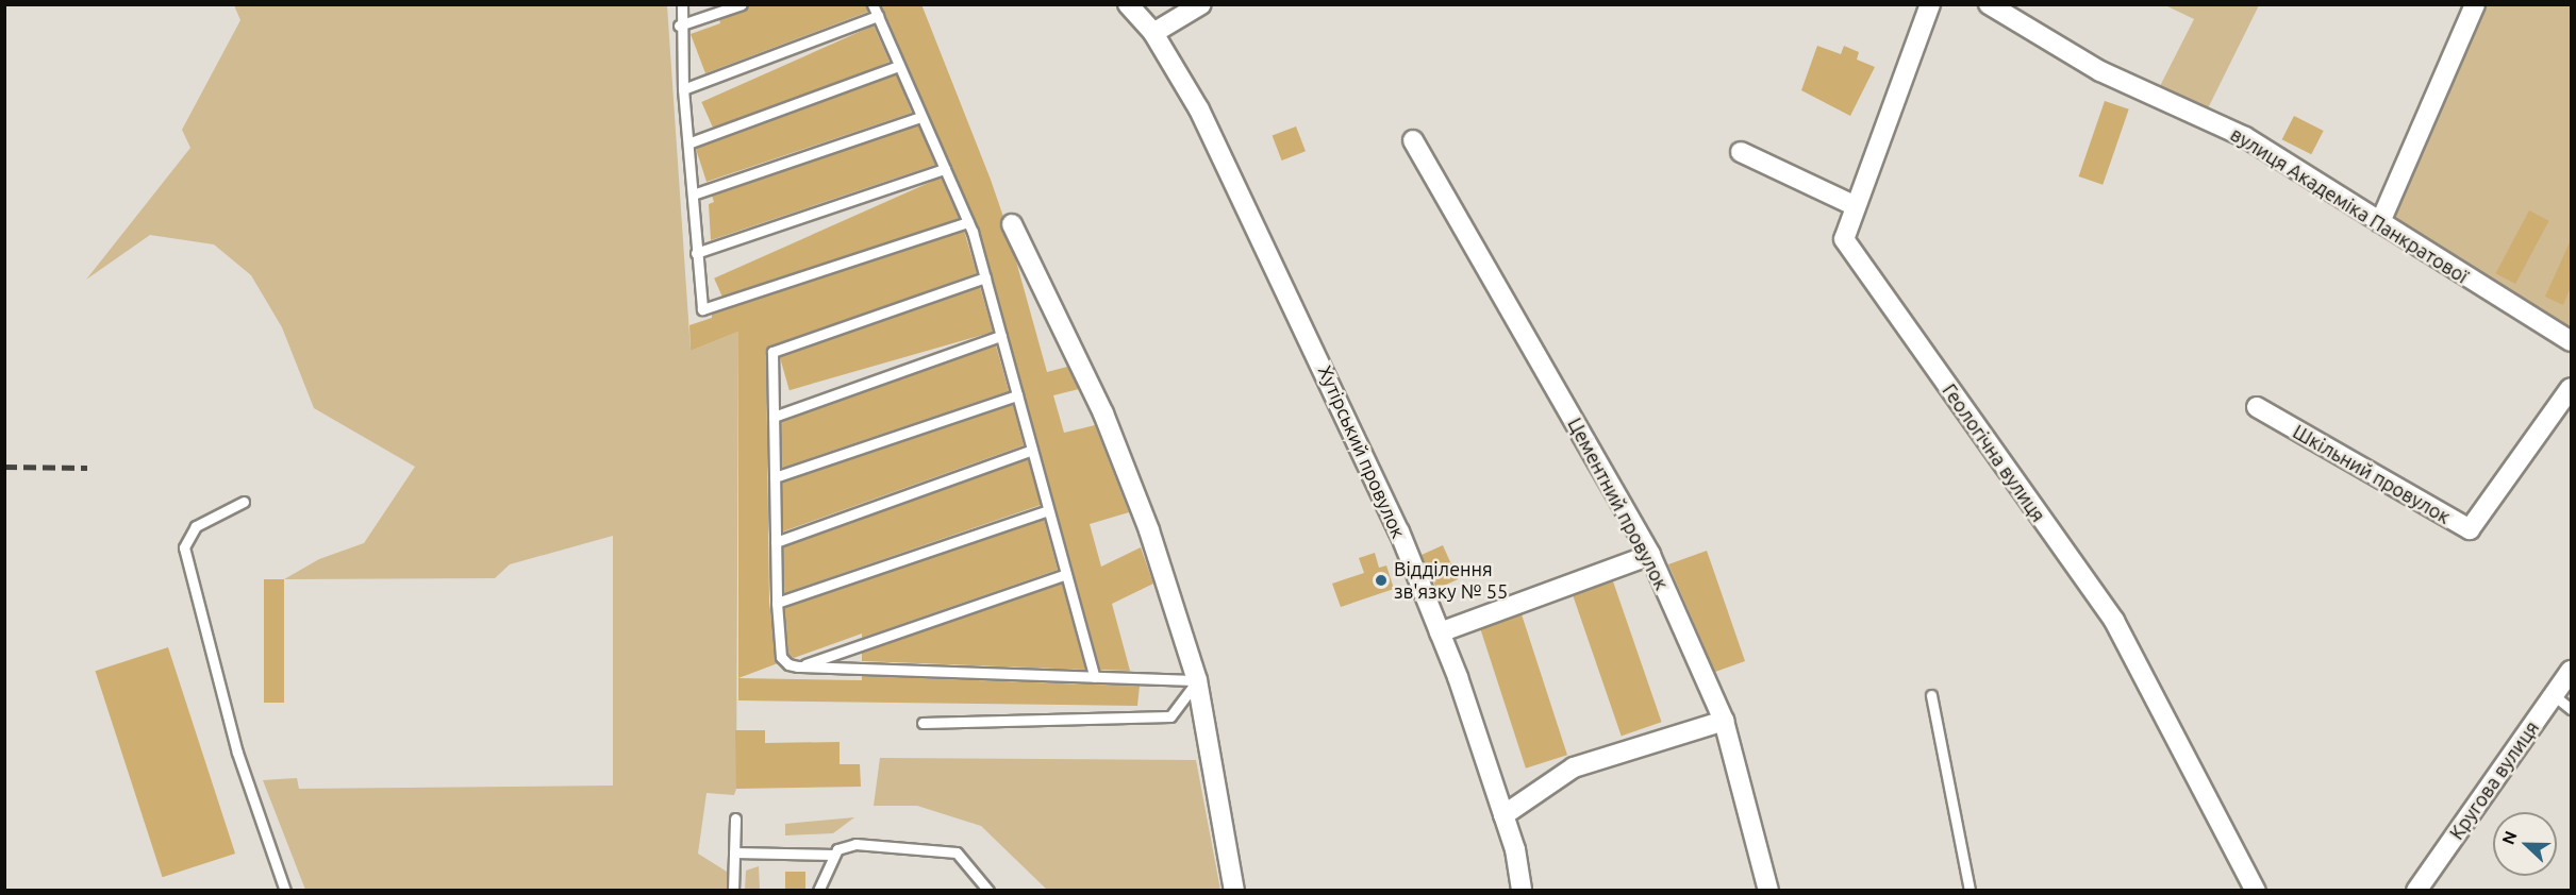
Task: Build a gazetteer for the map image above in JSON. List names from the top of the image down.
{
  "streets": {
    "street": [
      "вулиця Академіка Панкратової",
      "Хутірський провулок",
      "Геологічна вулиця",
      "Шкільний провулок",
      "Цементний провулок",
      "Кругова вулиця"
    ]
  },
  "places": ["Відділення зв'язку № 55"],
  "north": "left"
}
